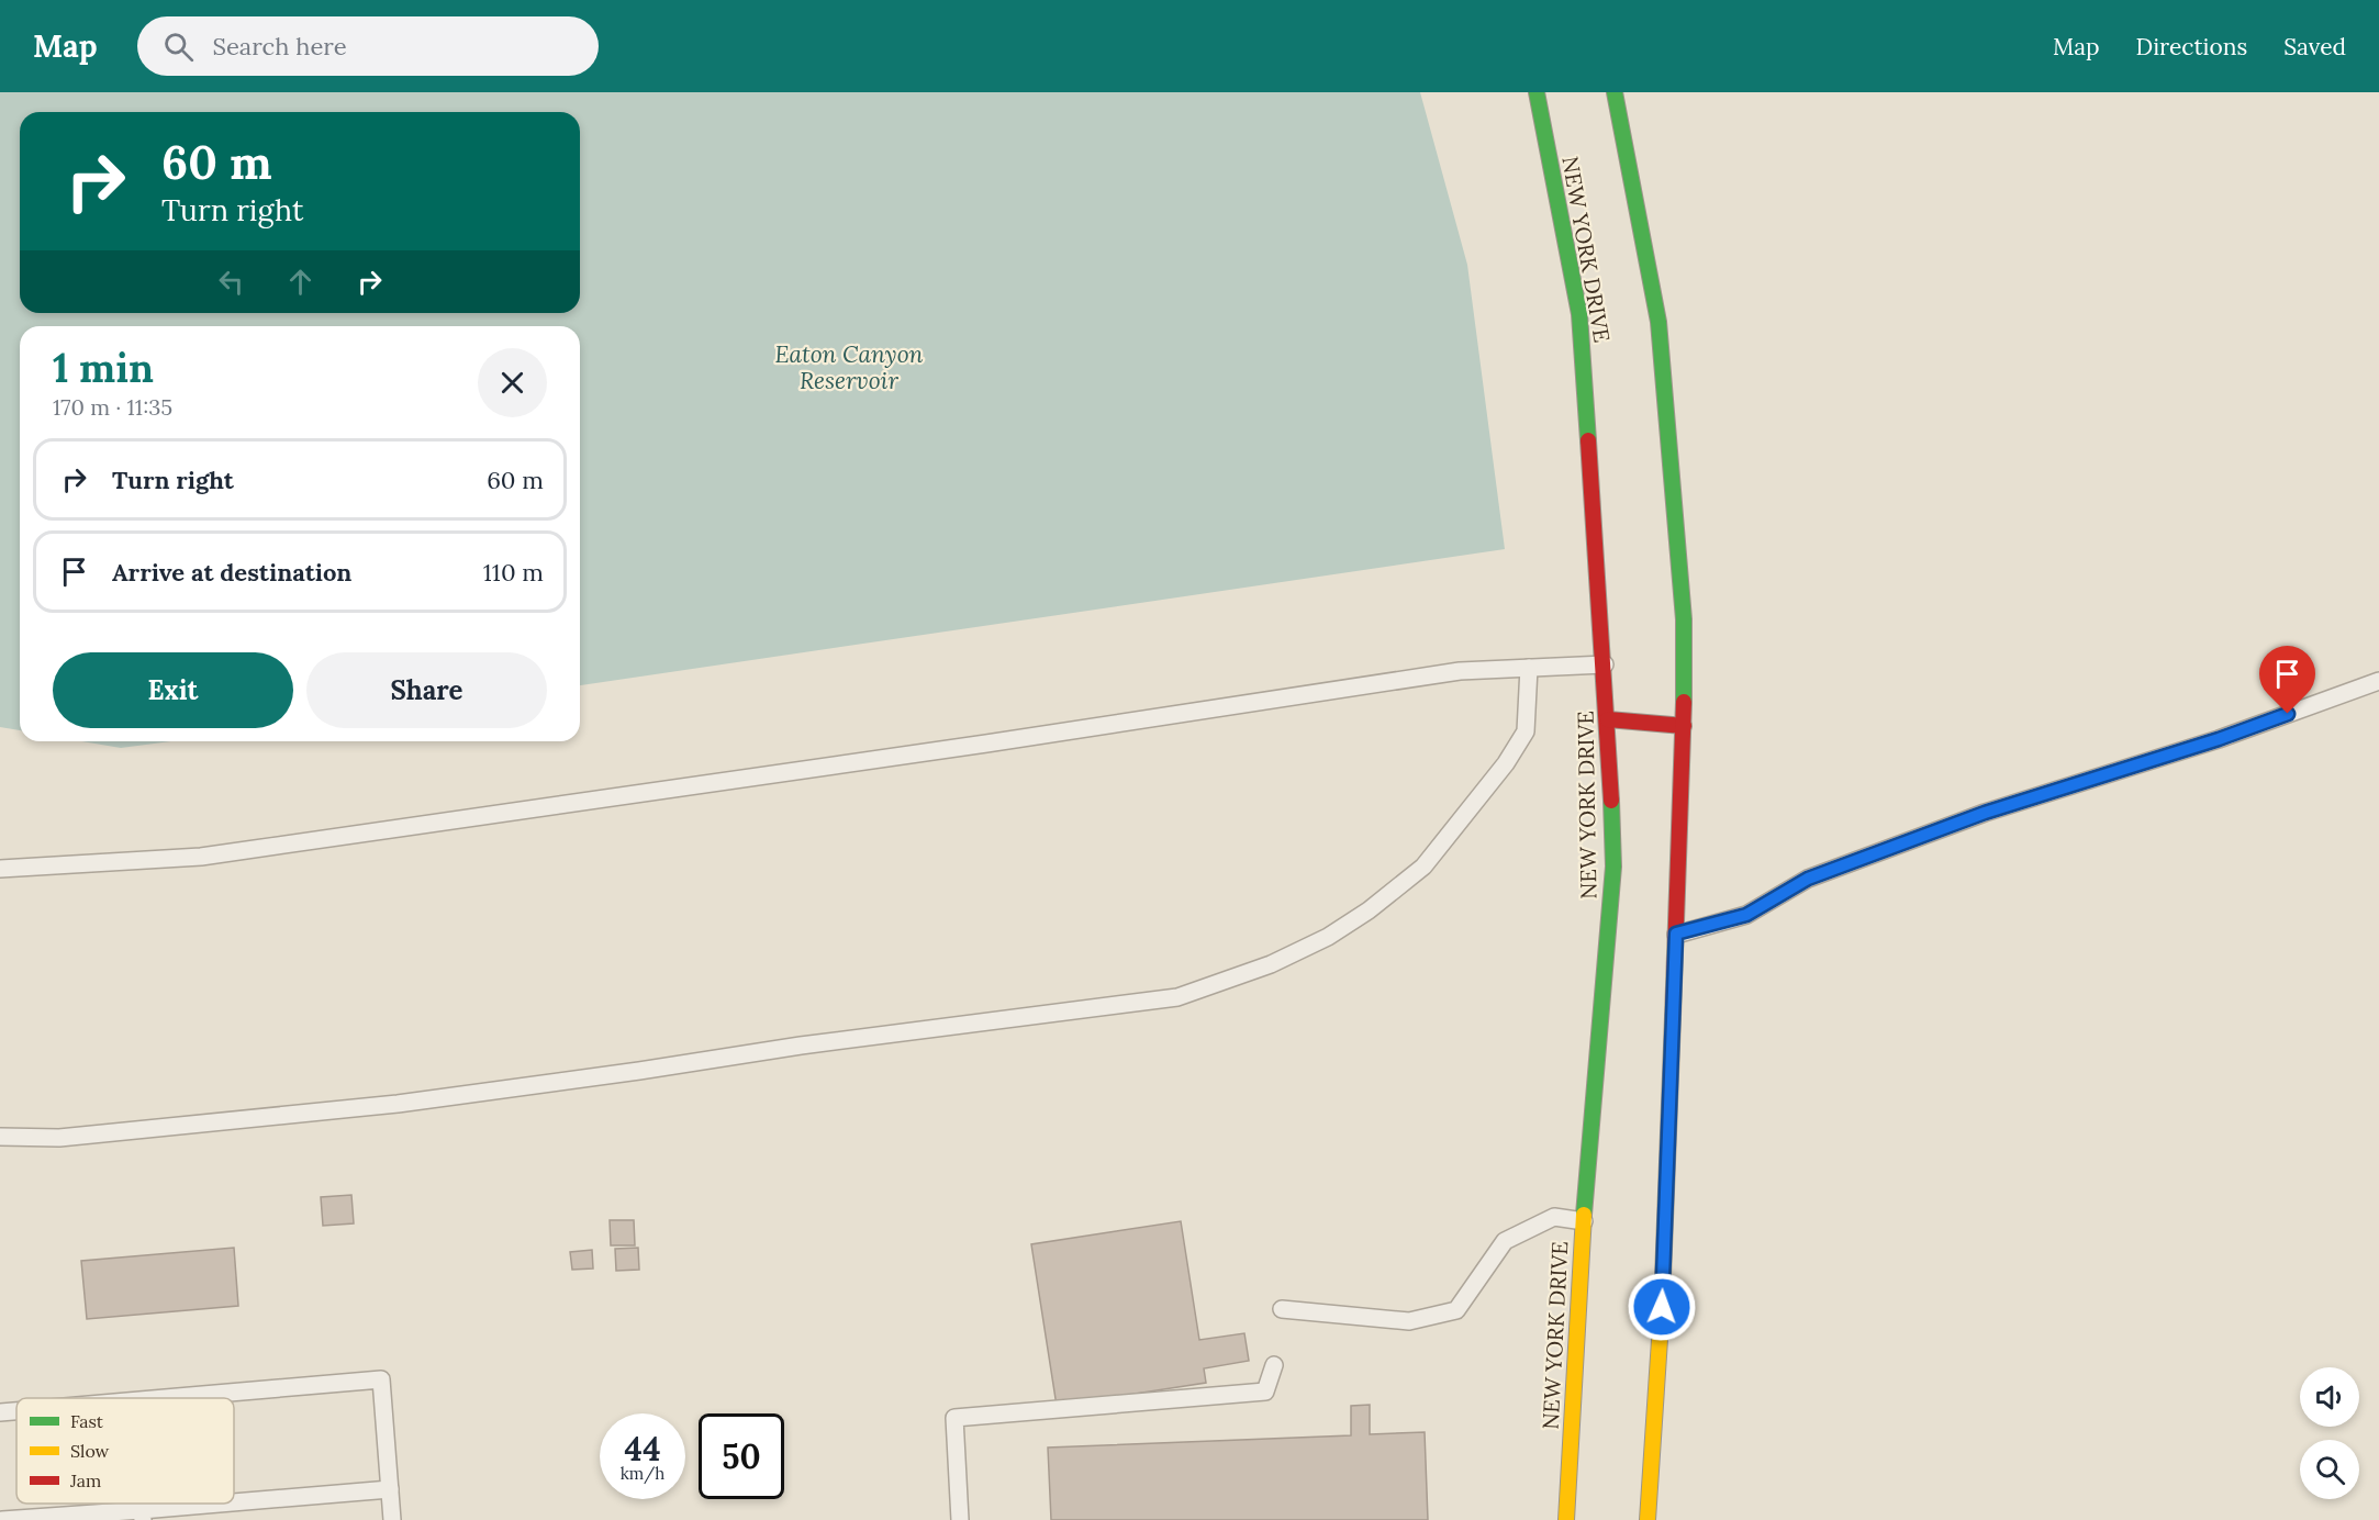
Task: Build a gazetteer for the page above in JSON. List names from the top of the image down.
{
  "streets": {
    "main road": ["NEW YORK DRIVE"]
  },
  "water": ["Eaton Canyon Reservoir"],
  "legend": ["Fast", "Slow", "Jam"],
  "page": {
    "header": "Map",
    "search": "Search here",
    "nav": ["Map", "Directions", "Saved"],
    "turn": ["60 m", "Turn right"],
    "heading": ["1 min", "170 m · 11:35"],
    "list": [
      {
        "name": "Turn right",
        "value": "60 m"
      },
      {
        "name": "Arrive at destination",
        "value": "110 m"
      }
    ],
    "buttons": ["Exit", "Share"],
    "speed": "44 km/h",
    "limit": "50"
  }
}
